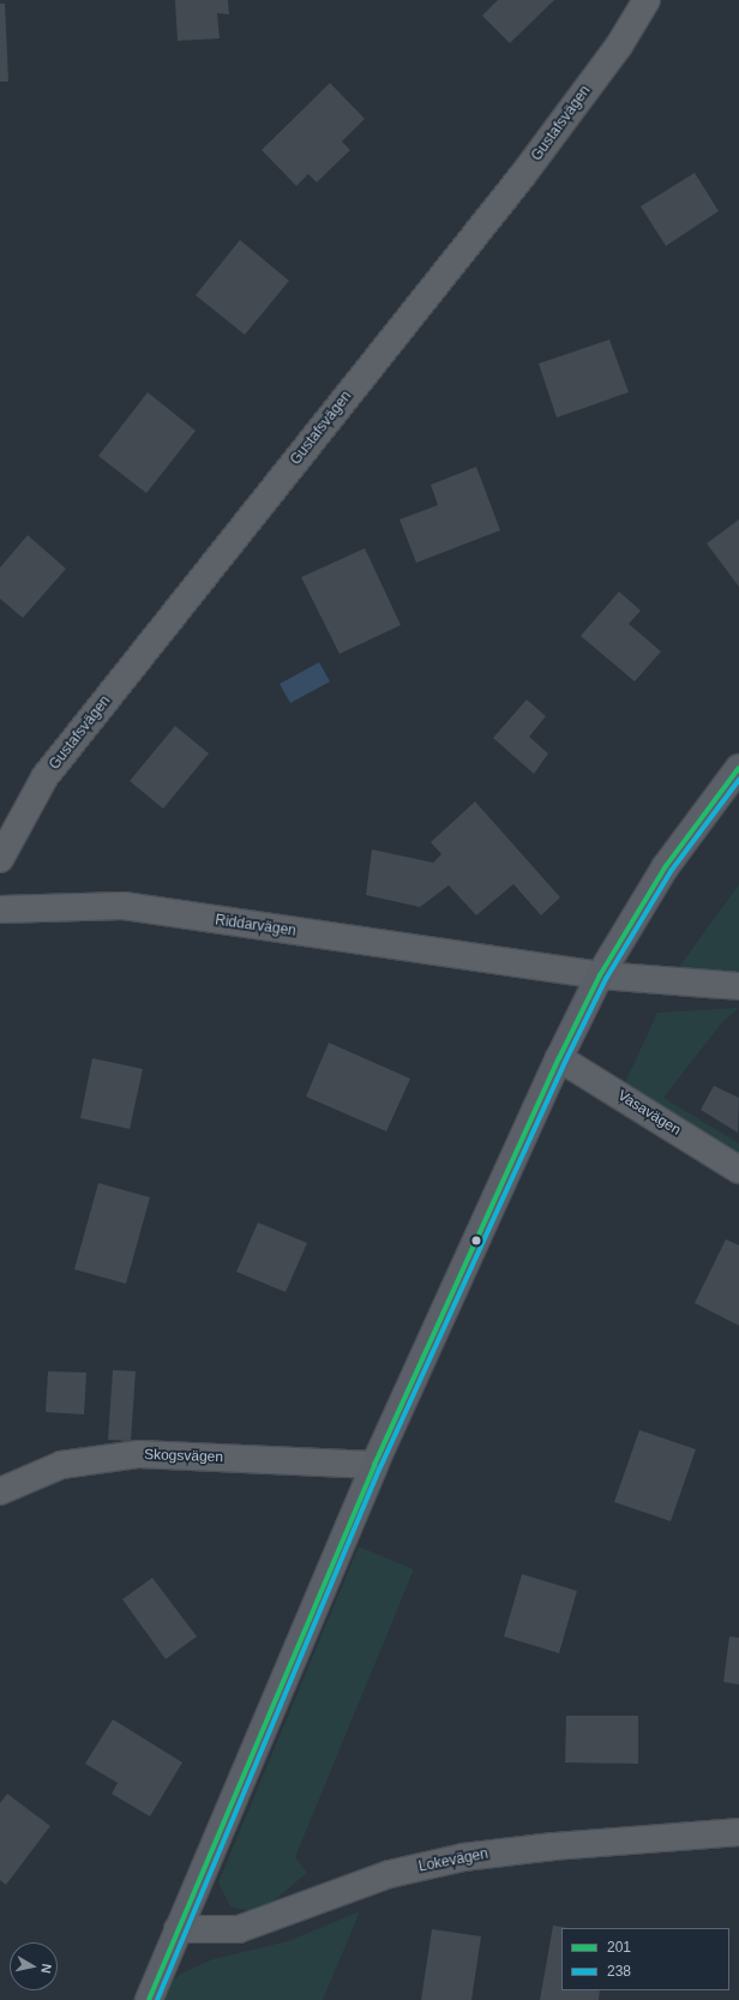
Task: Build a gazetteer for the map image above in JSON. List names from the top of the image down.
{
  "streets": {
    "street": [
      "Gustafsvägen",
      "Riddarvägen",
      "Vasavägen",
      "Skogsvägen",
      "Lokevägen"
    ]
  },
  "lines": ["transit line 201", "transit line 238"],
  "legend": ["201", "238"],
  "north": "right"
}
